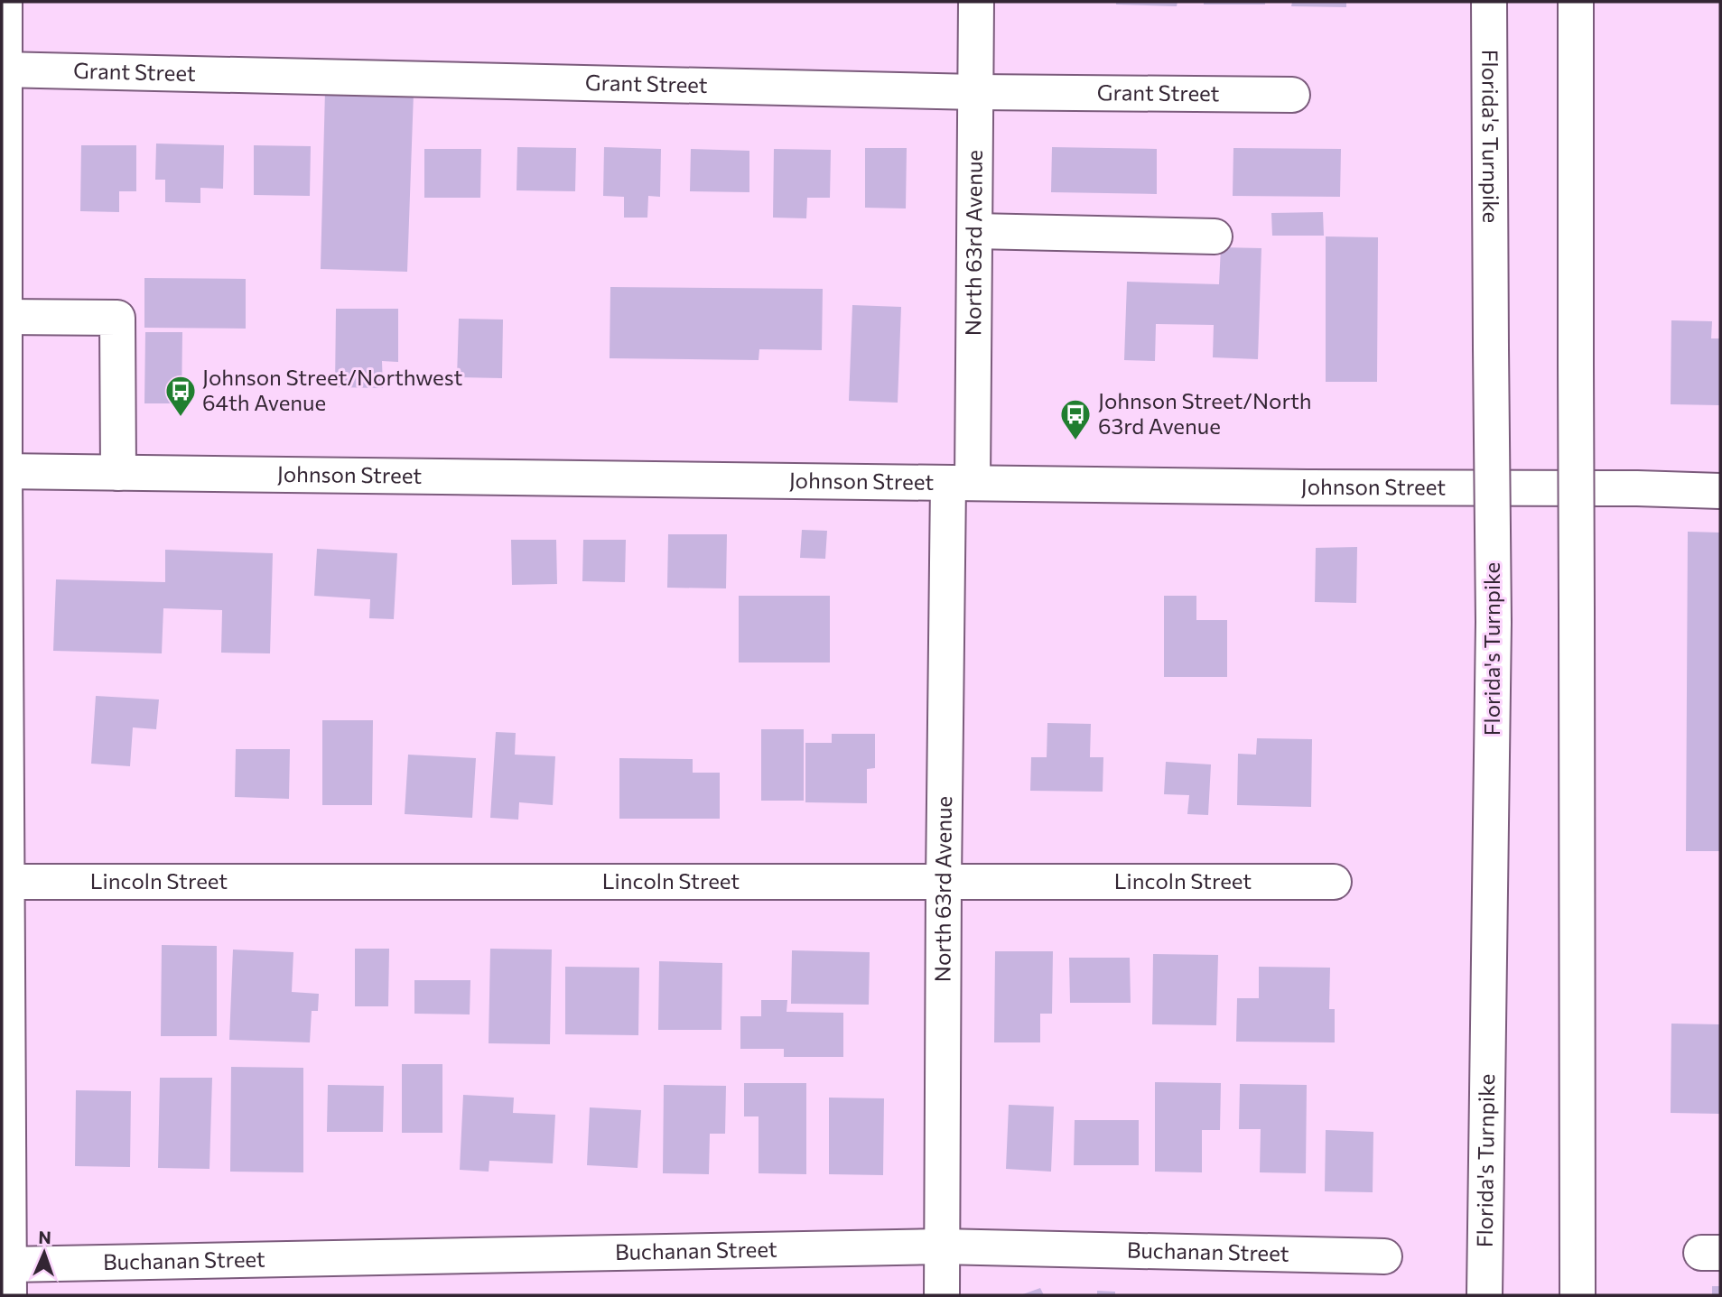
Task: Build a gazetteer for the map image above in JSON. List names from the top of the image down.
{
  "streets": {
    "main road": [
      "Grant Street",
      "Florida's Turnpike",
      "North 63rd Avenue",
      "Johnson Street",
      "Lincoln Street",
      "Buchanan Street"
    ]
  },
  "crossings": [
    ["Grant Street", "North 63rd Avenue"],
    ["North 63rd Avenue", "Johnson Street"],
    ["North 63rd Avenue", "Lincoln Street"],
    ["North 63rd Avenue", "Buchanan Street"]
  ],
  "places": {
    "bus stop": ["Johnson Street/Northwest 64th Avenue", "Johnson Street/North 63rd Avenue"]
  },
  "north": "top"
}
